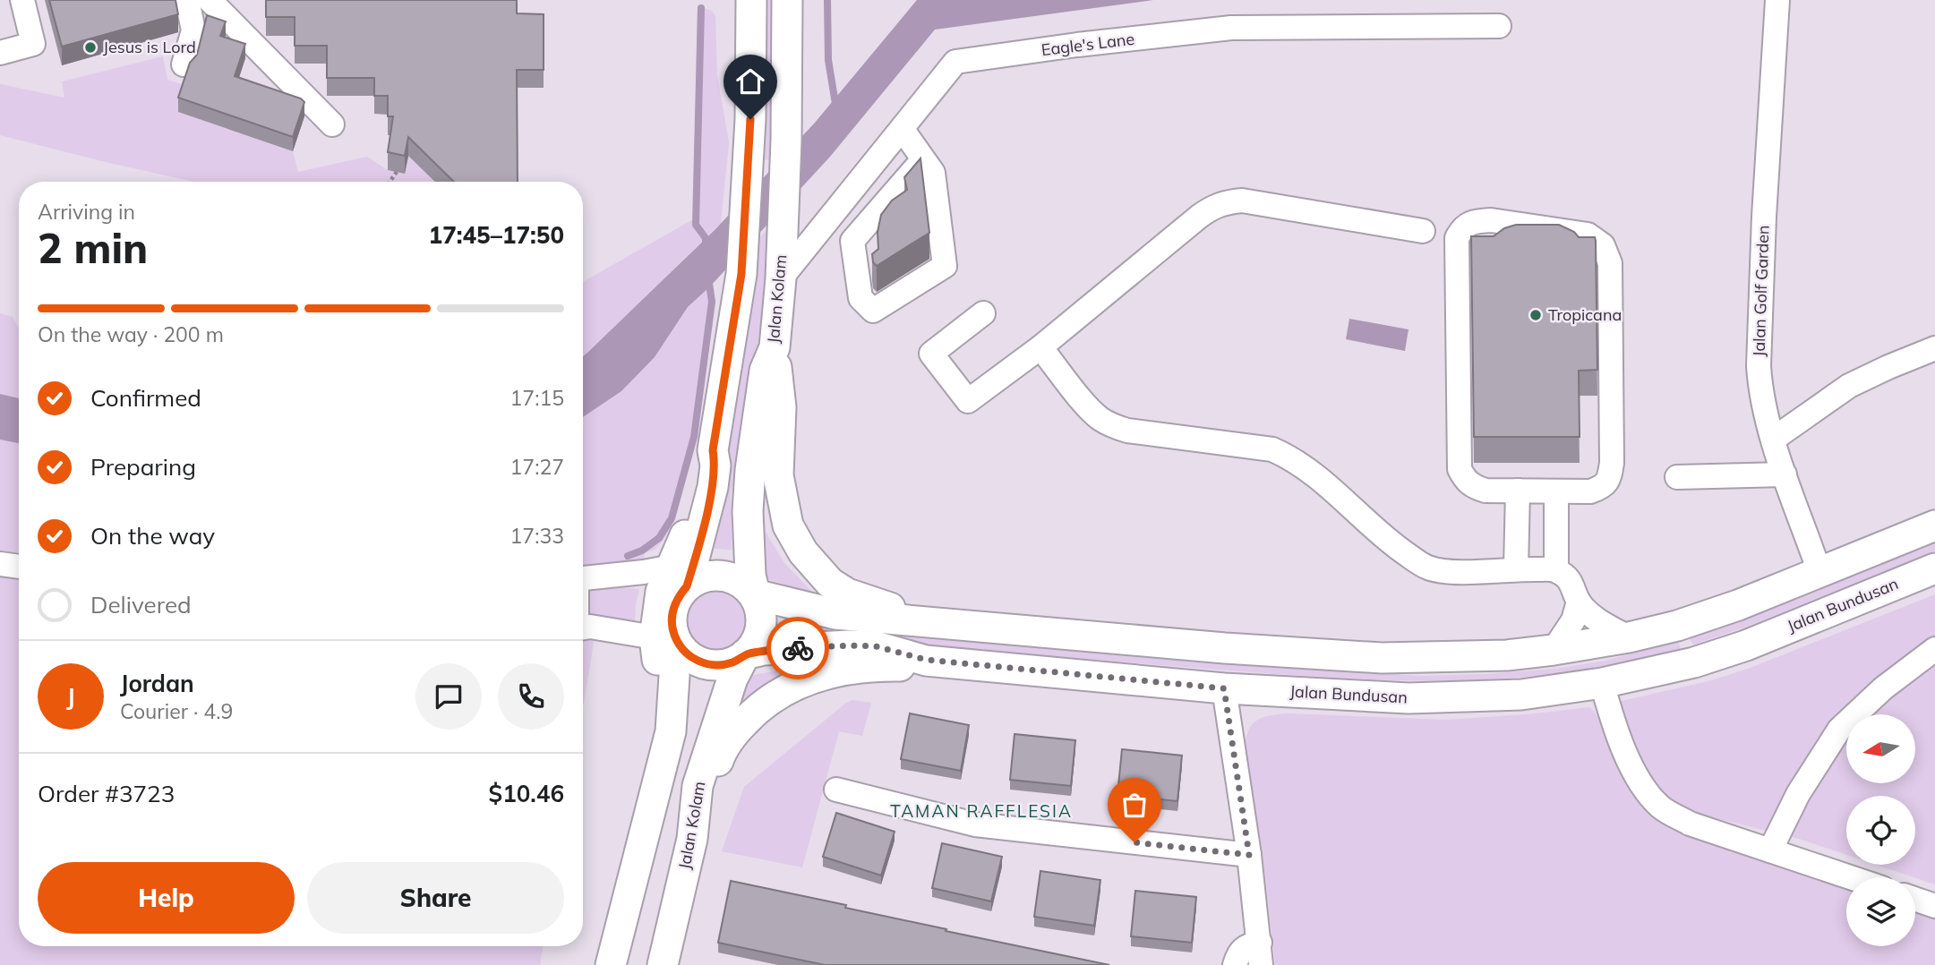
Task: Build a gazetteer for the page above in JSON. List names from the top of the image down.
{
  "streets": {
    "main road": ["Jalan Kolam", "Jalan Bundusan"],
    "street": ["Eagle's Lane", "Jalan Golf Garden"]
  },
  "crossings": [
    ["Eagle's Lane", "Jalan Kolam"],
    ["Jalan Kolam", "Jalan Bundusan"]
  ],
  "districts": ["TAMAN RAFFLESIA"],
  "places": ["Jesus is Lord", "Tropicana"],
  "north": "left",
  "page": {
    "heading": ["2 min", "Arriving in", "17:45–17:50"],
    "panel": [
      "Jordan",
      "Courier · 4.9",
      "Order #3723",
      "$10.46"
    ],
    "bar": "On the way · 200 m",
    "list": [
      ["Confirmed", "17:15"],
      ["Preparing", "17:27"],
      ["On the way", "17:33"],
      "Delivered"
    ],
    "round": "J",
    "buttons": ["Help", "Share"]
  }
}
